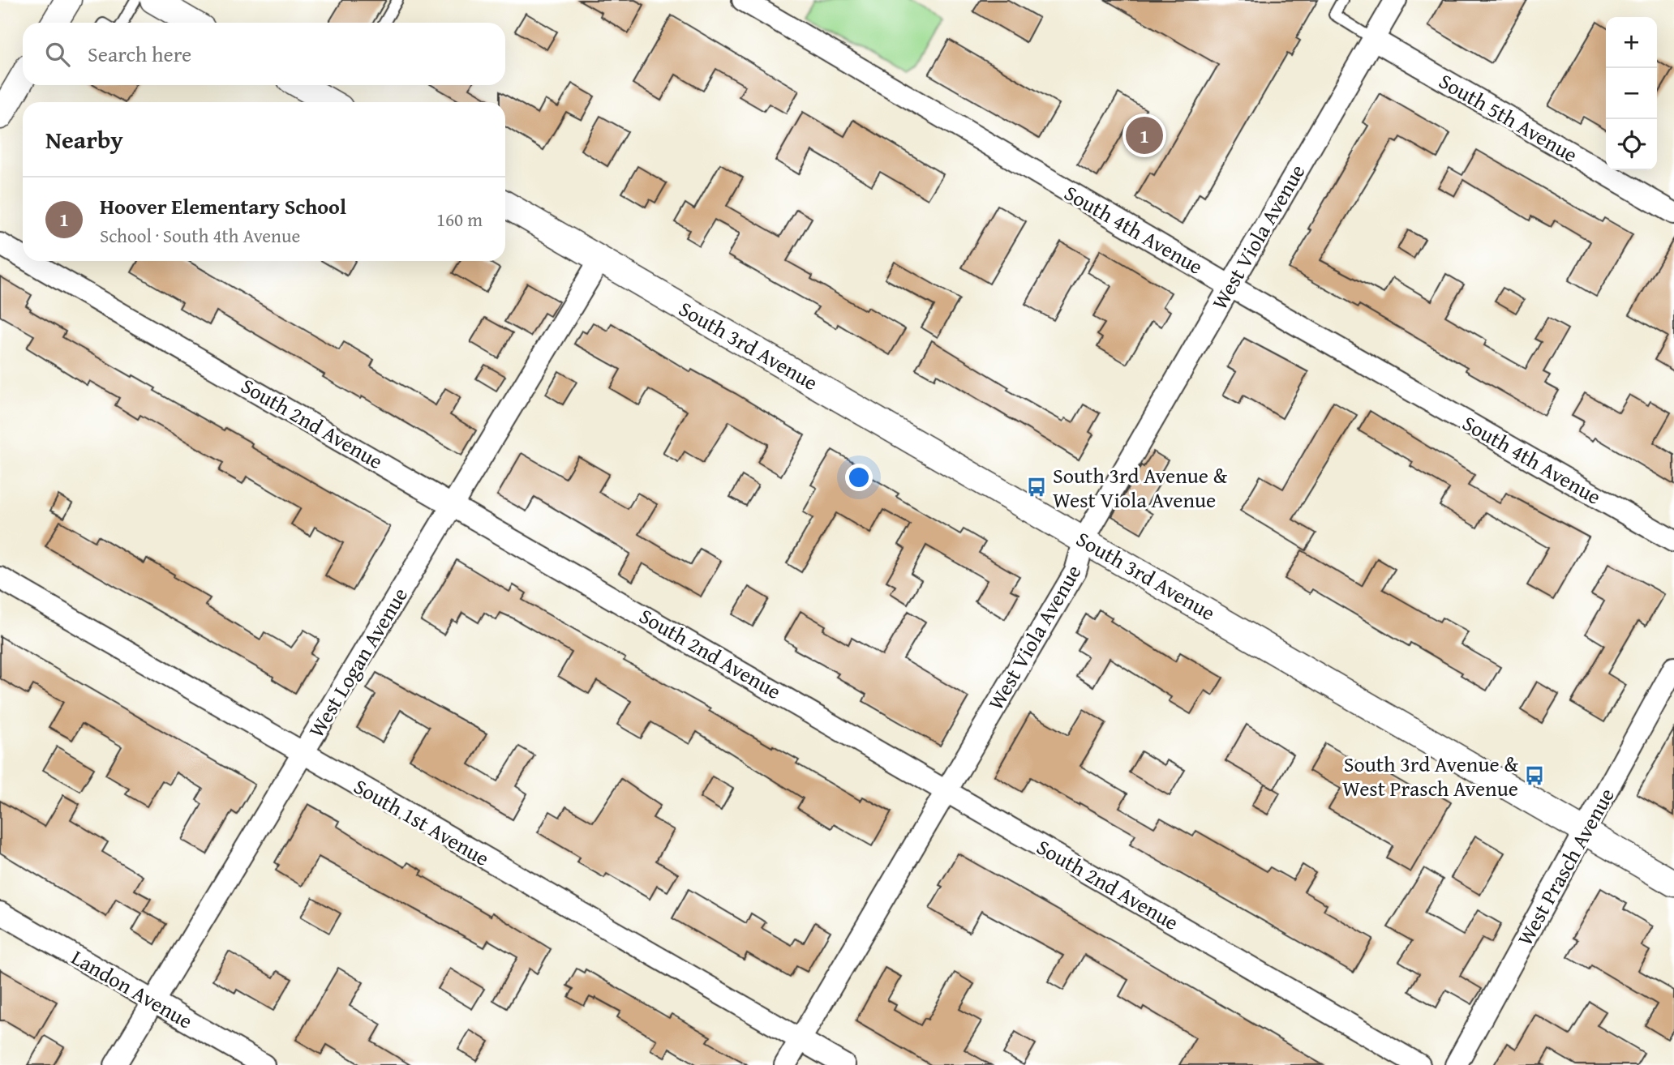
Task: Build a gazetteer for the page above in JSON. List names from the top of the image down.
{
  "streets": {
    "street": [
      "South 5th Avenue",
      "South 4th Avenue",
      "West Viola Avenue",
      "South 3rd Avenue",
      "South 2nd Avenue",
      "West Logan Avenue",
      "South 1st Avenue",
      "West Prasch Avenue",
      "Landon Avenue"
    ]
  },
  "crossings": [
    ["South 5th Avenue", "West Viola Avenue"],
    ["South 4th Avenue", "West Viola Avenue"],
    ["West Viola Avenue", "South 3rd Avenue"],
    ["West Viola Avenue", "South 2nd Avenue"],
    ["West Viola Avenue", "South 1st Avenue"],
    ["South 3rd Avenue", "West Logan Avenue"],
    ["South 3rd Avenue", "West Prasch Avenue"],
    ["South 2nd Avenue", "West Logan Avenue"],
    ["West Logan Avenue", "South 1st Avenue"],
    ["West Logan Avenue", "Landon Avenue"]
  ],
  "places": {
    "bus stop": ["South 3rd Avenue & West Viola Avenue", "South 3rd Avenue & West Prasch Avenue"]
  },
  "page": {
    "map_buttons": ["+", "−"],
    "search": "Search here",
    "heading": "Nearby",
    "pins": "1",
    "list": [
      {
        "mark": "1",
        "name": "Hoover Elementary School",
        "note": "School · South 4th Avenue",
        "value": "160 m"
      }
    ]
  }
}
